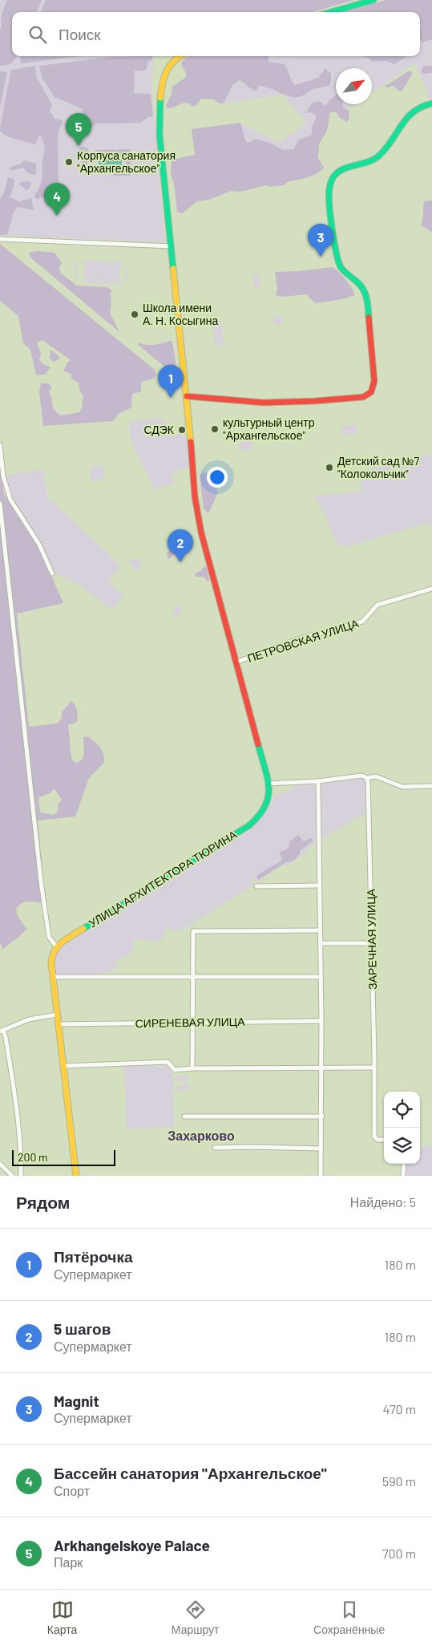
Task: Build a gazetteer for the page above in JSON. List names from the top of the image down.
{
  "streets": {
    "street": [
      "ПЕТРОВСКАЯ УЛИЦА",
      "УЛИЦА АРХИТЕКТОРА ТЮРИНА",
      "ЗАРЕЧНАЯ УЛИЦА",
      "СИРЕНЕВАЯ УЛИЦА"
    ]
  },
  "crossings": [
    ["ПЕТРОВСКАЯ УЛИЦА", "УЛИЦА АРХИТЕКТОРА ТЮРИНА"]
  ],
  "districts": ["Захарково"],
  "places": [
    "Корпуса санатория \"Архангельское\"",
    "Школа имени А. Н. Косыгина",
    "культурный центр \"Архангельское\"",
    "СДЭК",
    "Детский сад №7 \"Колокольчик\""
  ],
  "scale_bar": "200 m",
  "north": "top right",
  "page": {
    "search": "Поиск",
    "pins": [
      "5",
      "4",
      "3",
      "1",
      "2"
    ],
    "scale": "200 m",
    "heading": ["Рядом", "Найдено: 5"],
    "list": [
      {
        "mark": "1",
        "name": "Пятёрочка",
        "note": "Супермаркет",
        "value": "180 m"
      },
      {
        "mark": "2",
        "name": "5 шагов",
        "note": "Супермаркет",
        "value": "180 m"
      },
      {
        "mark": "3",
        "name": "Magnit",
        "note": "Супермаркет",
        "value": "470 m"
      },
      {
        "mark": "4",
        "name": "Бассейн санатория \"Архангельское\"",
        "note": "Спорт",
        "value": "590 m"
      },
      {
        "mark": "5",
        "name": "Arkhangelskoye Palace",
        "note": "Парк",
        "value": "700 m"
      }
    ],
    "nav": ["Карта", "Маршрут", "Сохранённые"]
  }
}
